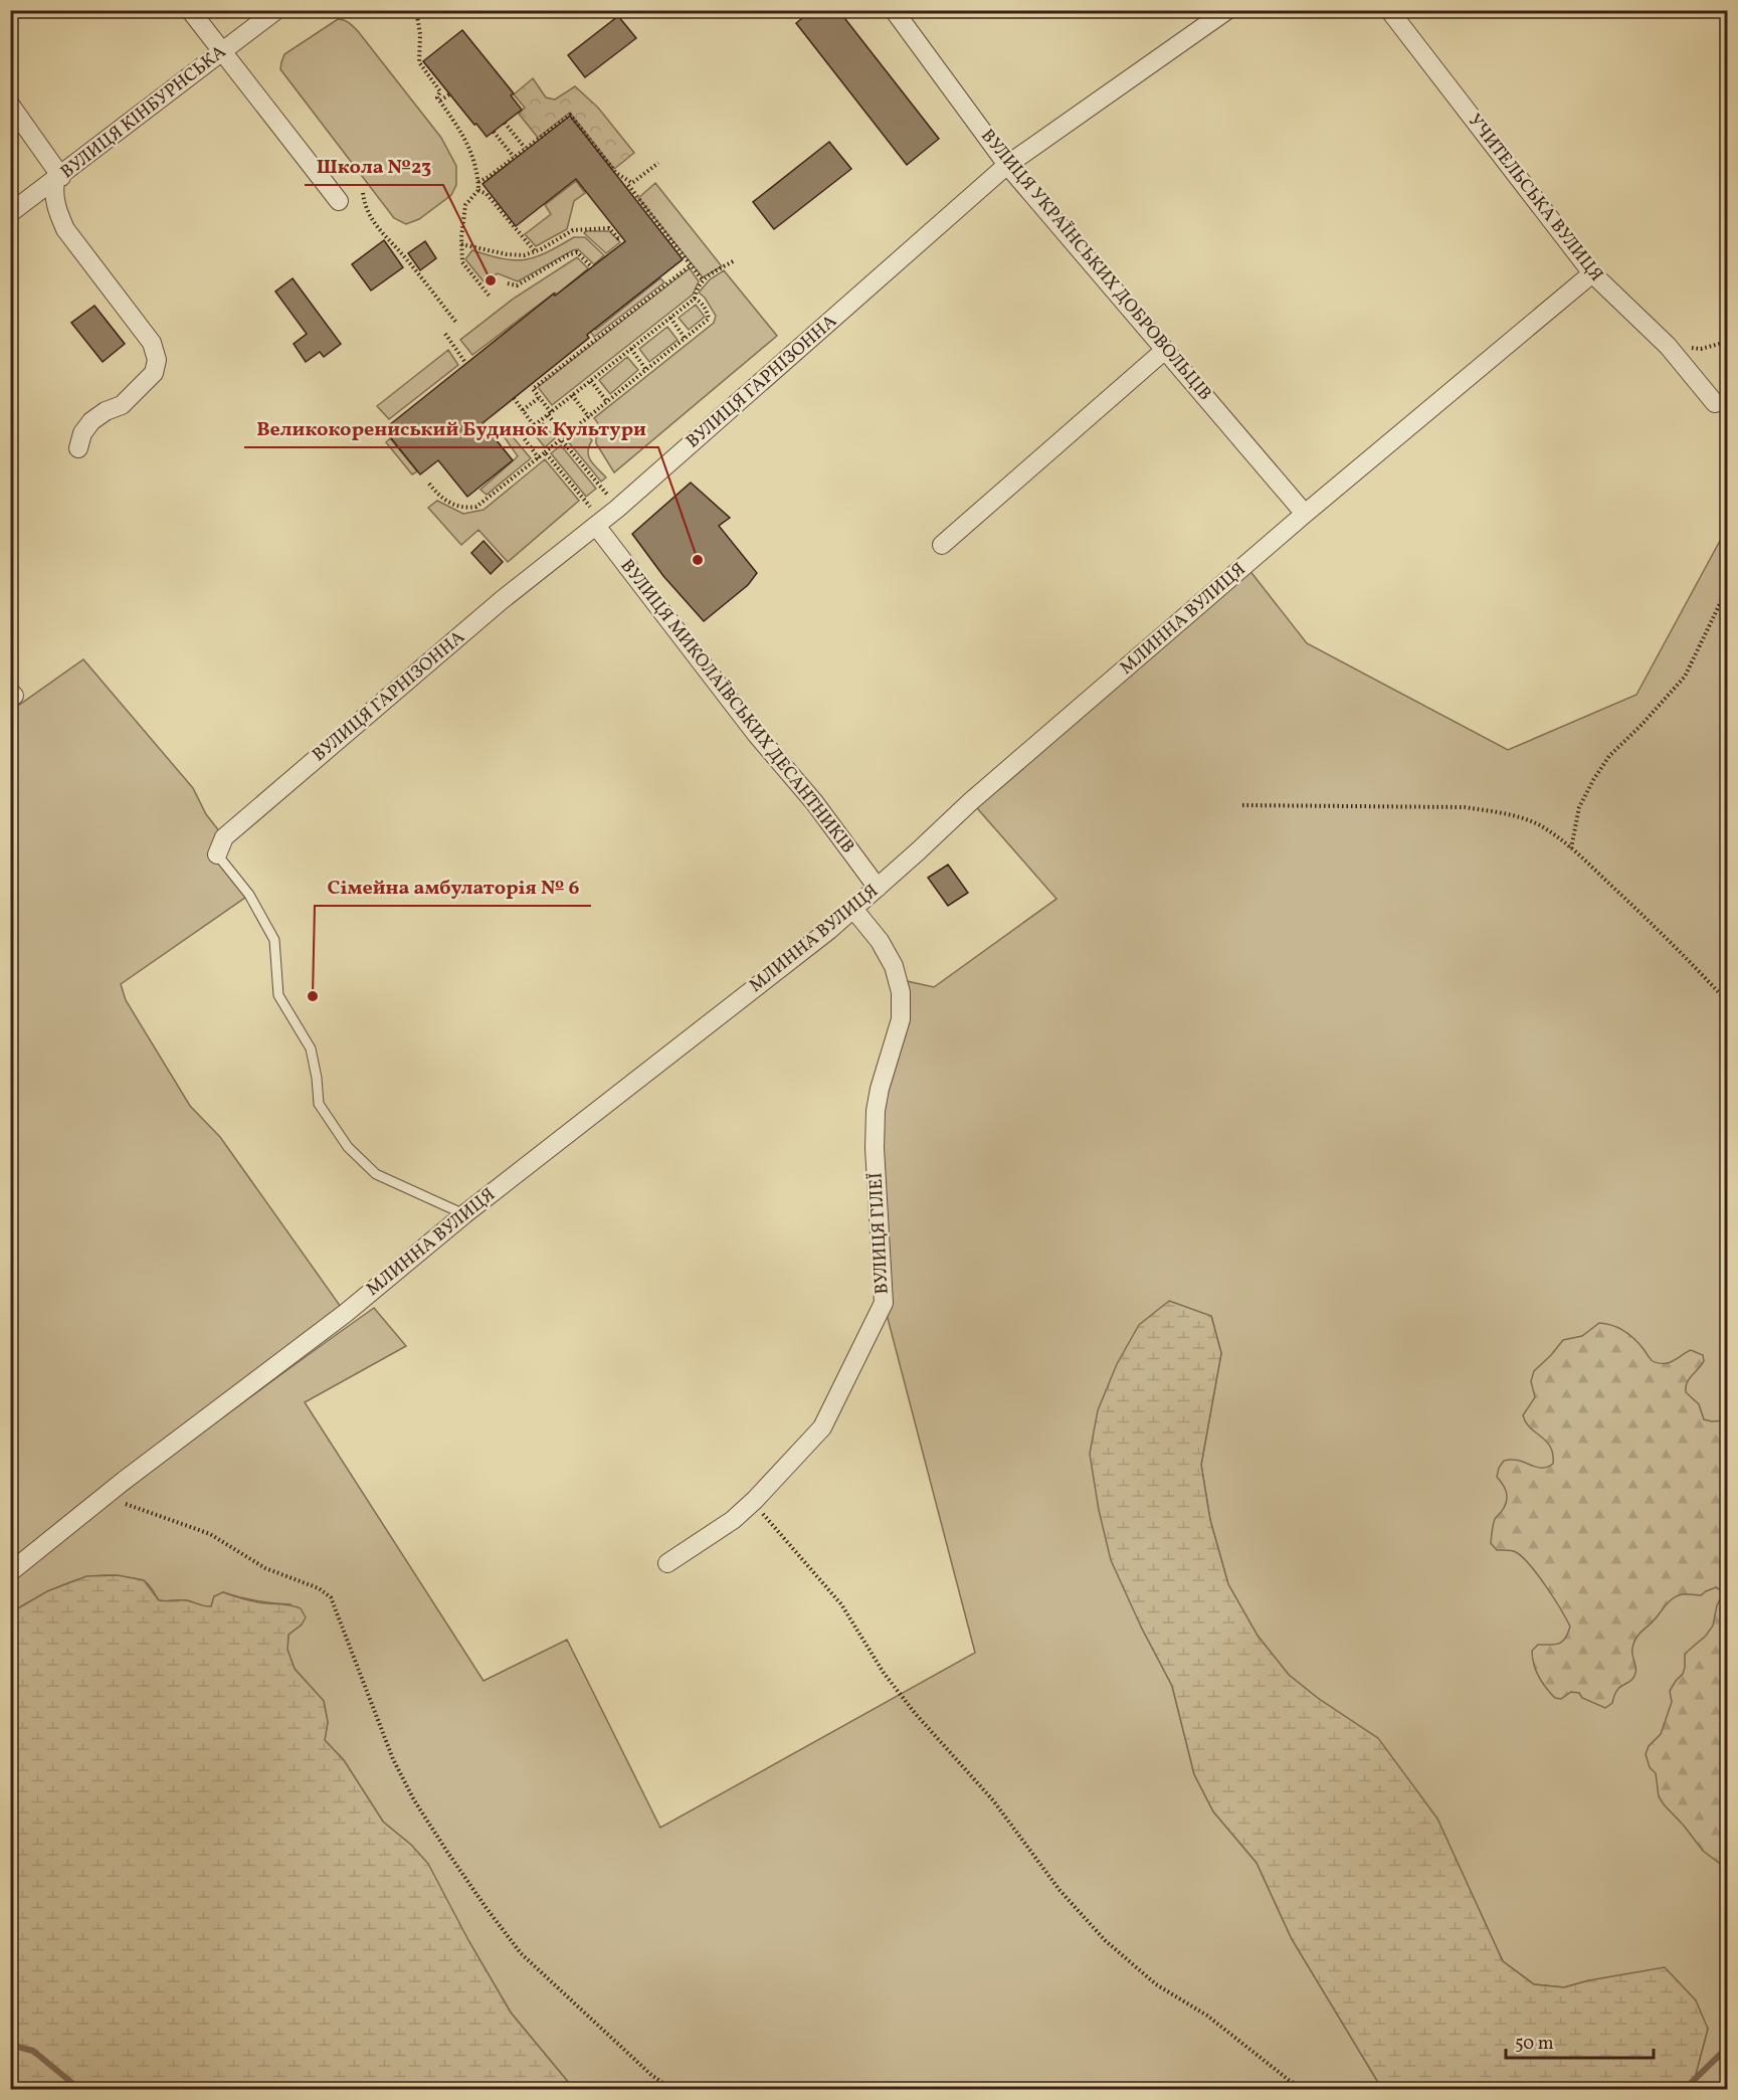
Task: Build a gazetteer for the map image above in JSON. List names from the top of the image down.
{
  "streets": {
    "street": [
      "ВУЛИЦЯ КІНБУРНСЬКА",
      "УЧИТЕЛЬСЬКА ВУЛИЦЯ",
      "ВУЛИЦЯ УКРАЇНСЬКИХ ДОБРОВОЛЬЦІВ",
      "ВУЛИЦЯ ГАРНІЗОННА",
      "МЛИННА ВУЛИЦЯ",
      "ВУЛИЦЯ МИКОЛАЇВСЬКИХ ДЕСАНТНИКІВ",
      "ВУЛИЦЯ ГІЛЕЇ"
    ]
  },
  "crossings": [
    ["УЧИТЕЛЬСЬКА ВУЛИЦЯ", "МЛИННА ВУЛИЦЯ"],
    ["ВУЛИЦЯ УКРАЇНСЬКИХ ДОБРОВОЛЬЦІВ", "ВУЛИЦЯ ГАРНІЗОННА"],
    ["ВУЛИЦЯ УКРАЇНСЬКИХ ДОБРОВОЛЬЦІВ", "МЛИННА ВУЛИЦЯ"],
    ["ВУЛИЦЯ ГАРНІЗОННА", "ВУЛИЦЯ МИКОЛАЇВСЬКИХ ДЕСАНТНИКІВ"],
    ["МЛИННА ВУЛИЦЯ", "ВУЛИЦЯ МИКОЛАЇВСЬКИХ ДЕСАНТНИКІВ"],
    ["МЛИННА ВУЛИЦЯ", "ВУЛИЦЯ ГІЛЕЇ"]
  ],
  "places": ["Школа №23", "Великокорениський Будинок Культури", "Сімейна амбулаторія № 6"],
  "scale_bar": "50 m"
}
